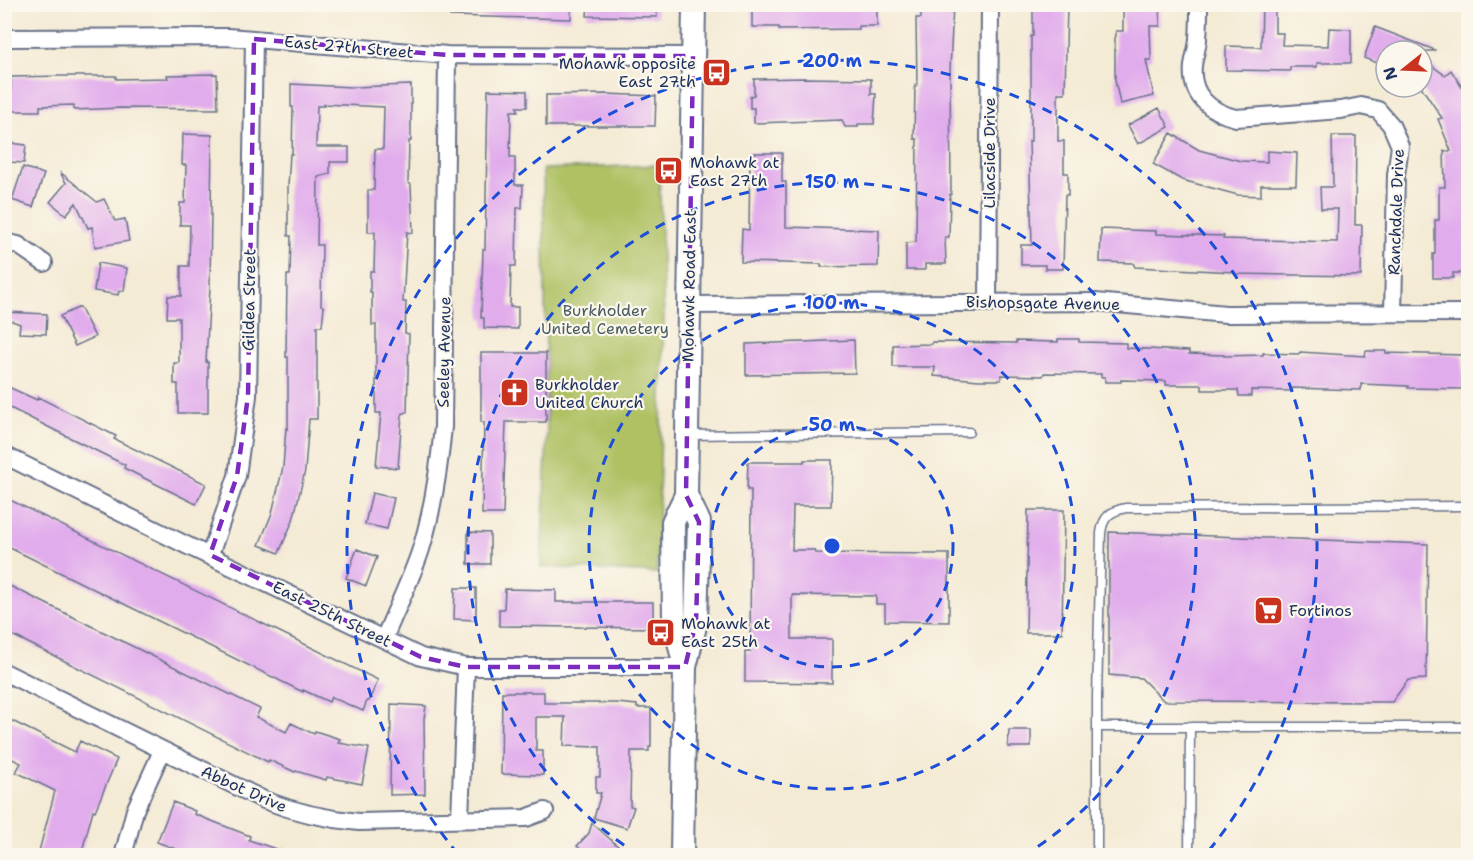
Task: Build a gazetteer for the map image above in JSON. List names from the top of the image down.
{
  "streets": {
    "main road": ["Mohawk Road East"],
    "street": [
      "East 27th Street",
      "Lilacside Drive",
      "Ranchdale Drive",
      "Gildea Street",
      "Bishopsgate Avenue",
      "Seeley Avenue",
      "East 25th Street",
      "Abbot Drive"
    ]
  },
  "crossings": [
    ["East 27th Street", "Mohawk Road East"],
    ["East 27th Street", "Gildea Street"],
    ["East 27th Street", "Seeley Avenue"],
    ["Lilacside Drive", "Bishopsgate Avenue"],
    ["Ranchdale Drive", "Bishopsgate Avenue"],
    ["Mohawk Road East", "Bishopsgate Avenue"],
    ["Mohawk Road East", "East 25th Street"],
    ["Gildea Street", "East 25th Street"],
    ["Seeley Avenue", "East 25th Street"]
  ],
  "parks": ["Burkholder United Cemetery"],
  "places": {
    "bus stop": ["Mohawk opposite East 27th", "Mohawk at East 27th", "Mohawk at East 25th"],
    "church": ["Burkholder United Church"],
    "supermarket": ["Fortinos"]
  },
  "north": "left",
  "rings": [
    "200 m",
    "150 m",
    "100 m",
    "50 m"
  ]
}
